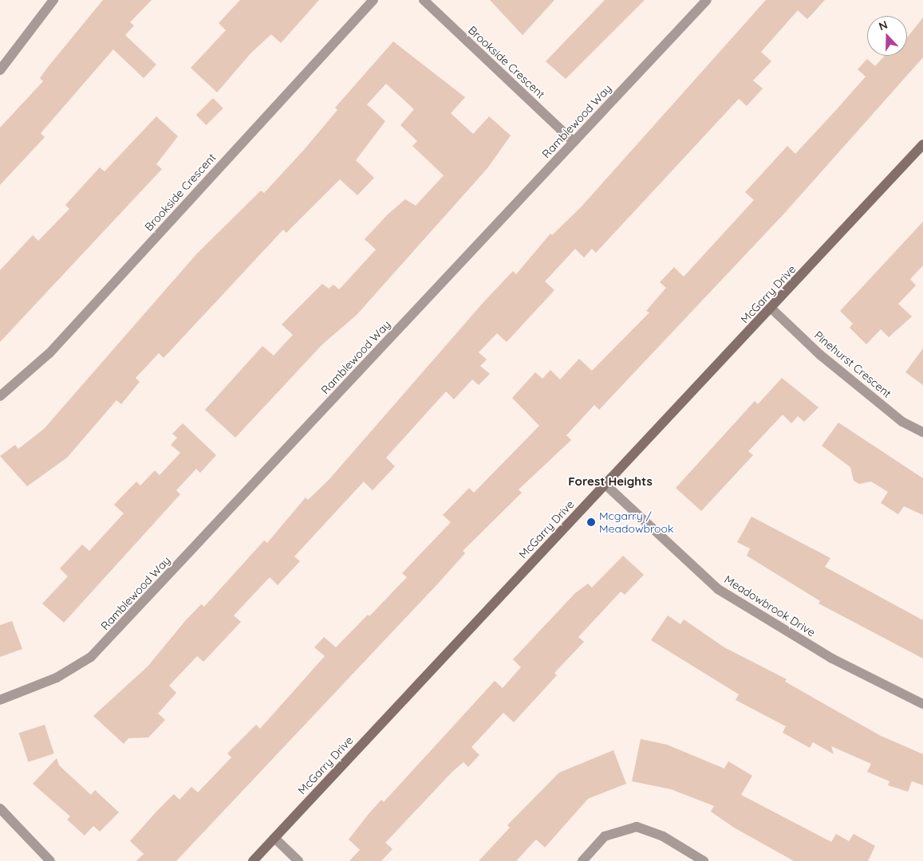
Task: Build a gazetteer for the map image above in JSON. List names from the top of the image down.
{
  "streets": {
    "street": [
      "Brookside Crescent",
      "Ramblewood Way",
      "McGarry Drive",
      "Pinehurst Crescent",
      "Meadowbrook Drive"
    ]
  },
  "crossings": [
    ["Brookside Crescent", "Ramblewood Way"],
    ["McGarry Drive", "Pinehurst Crescent"],
    ["McGarry Drive", "Meadowbrook Drive"]
  ],
  "districts": ["Forest Heights"],
  "places": ["Mcgarry / Meadowbrook"],
  "north": "top"
}
